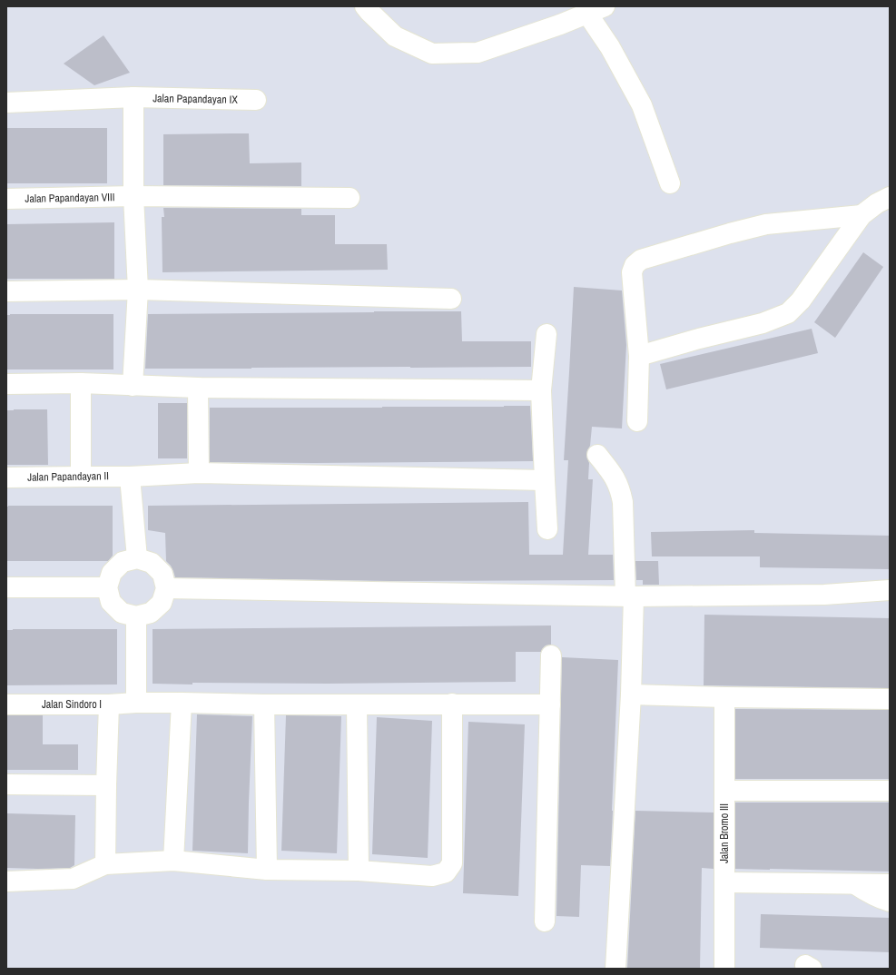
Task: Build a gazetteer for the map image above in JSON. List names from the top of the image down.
{
  "streets": {
    "street": [
      "Jalan Papandayan IX",
      "Jalan Papandayan VIII",
      "Jalan Papandayan II",
      "Jalan Sindoro I",
      "Jalan Bromo III"
    ]
  }
}
